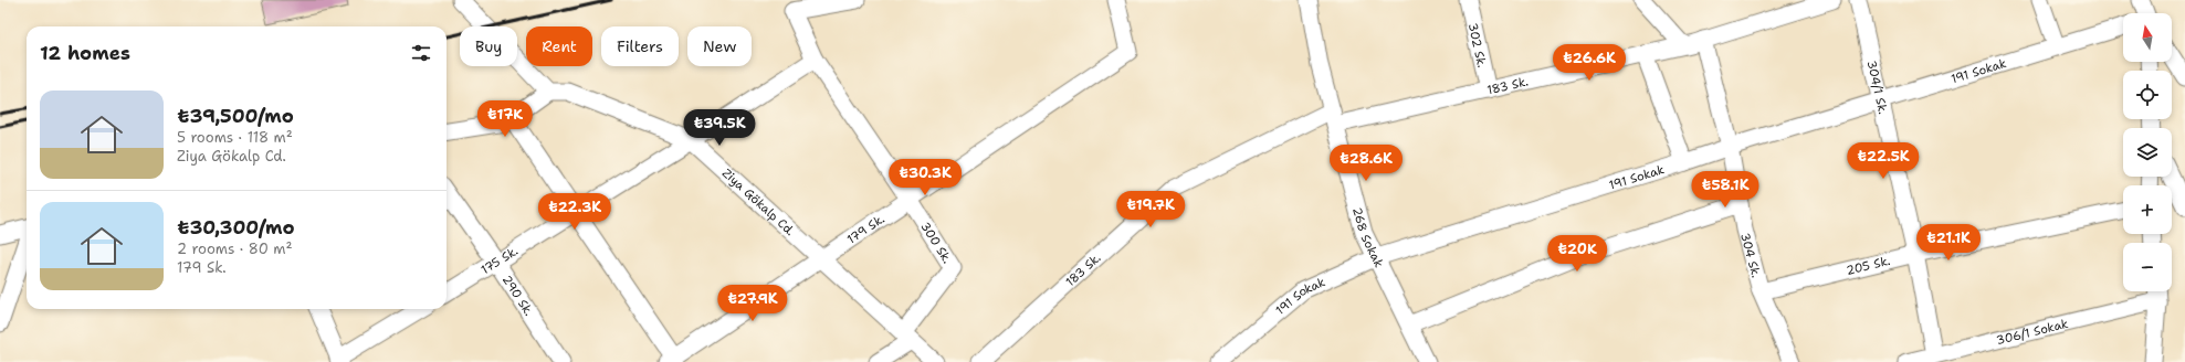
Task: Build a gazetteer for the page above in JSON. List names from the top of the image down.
{
  "streets": {
    "street": [
      "302 Sk.",
      "191 Sokak",
      "183 Sk.",
      "304/1 Sk.",
      "Ziya Gökalp Cd.",
      "179 Sk.",
      "268 Sokak",
      "300 Sk.",
      "304 Sk.",
      "175 Sk.",
      "205 Sk.",
      "290 Sk.",
      "306/1 Sokak"
    ]
  },
  "crossings": [
    ["302 Sk.", "183 Sk."],
    ["191 Sokak", "304/1 Sk."],
    ["191 Sokak", "268 Sokak"],
    ["191 Sokak", "304 Sk."],
    ["183 Sk.", "268 Sokak"],
    ["183 Sk.", "304 Sk."],
    ["304/1 Sk.", "205 Sk."],
    ["304/1 Sk.", "306/1 Sokak"],
    ["Ziya Gökalp Cd.", "179 Sk."],
    ["Ziya Gökalp Cd.", "300 Sk."],
    ["Ziya Gökalp Cd.", "175 Sk."],
    ["179 Sk.", "300 Sk."],
    ["300 Sk.", "175 Sk."],
    ["304 Sk.", "205 Sk."],
    ["175 Sk.", "290 Sk."]
  ],
  "north": "top",
  "page": {
    "map_buttons": ["+", "−"],
    "chip": [
      "Buy",
      "Rent",
      "Filters",
      "New"
    ],
    "heading": "12 homes",
    "price": [
      "₺26.6K",
      "₺17K",
      "₺39.5K",
      "₺22.5K",
      "₺28.6K",
      "₺30.3K",
      "₺58.1K",
      "₺19.7K",
      "₺22.3K",
      "₺21.1K",
      "₺20K",
      "₺27.9K"
    ],
    "list": [
      {
        "name": "₺39,500/mo",
        "note": "5 rooms · 118 m² · Ziya Gökalp Cd."
      },
      {
        "name": "₺30,300/mo",
        "note": "2 rooms · 80 m² · 179 Sk."
      }
    ]
  }
}
